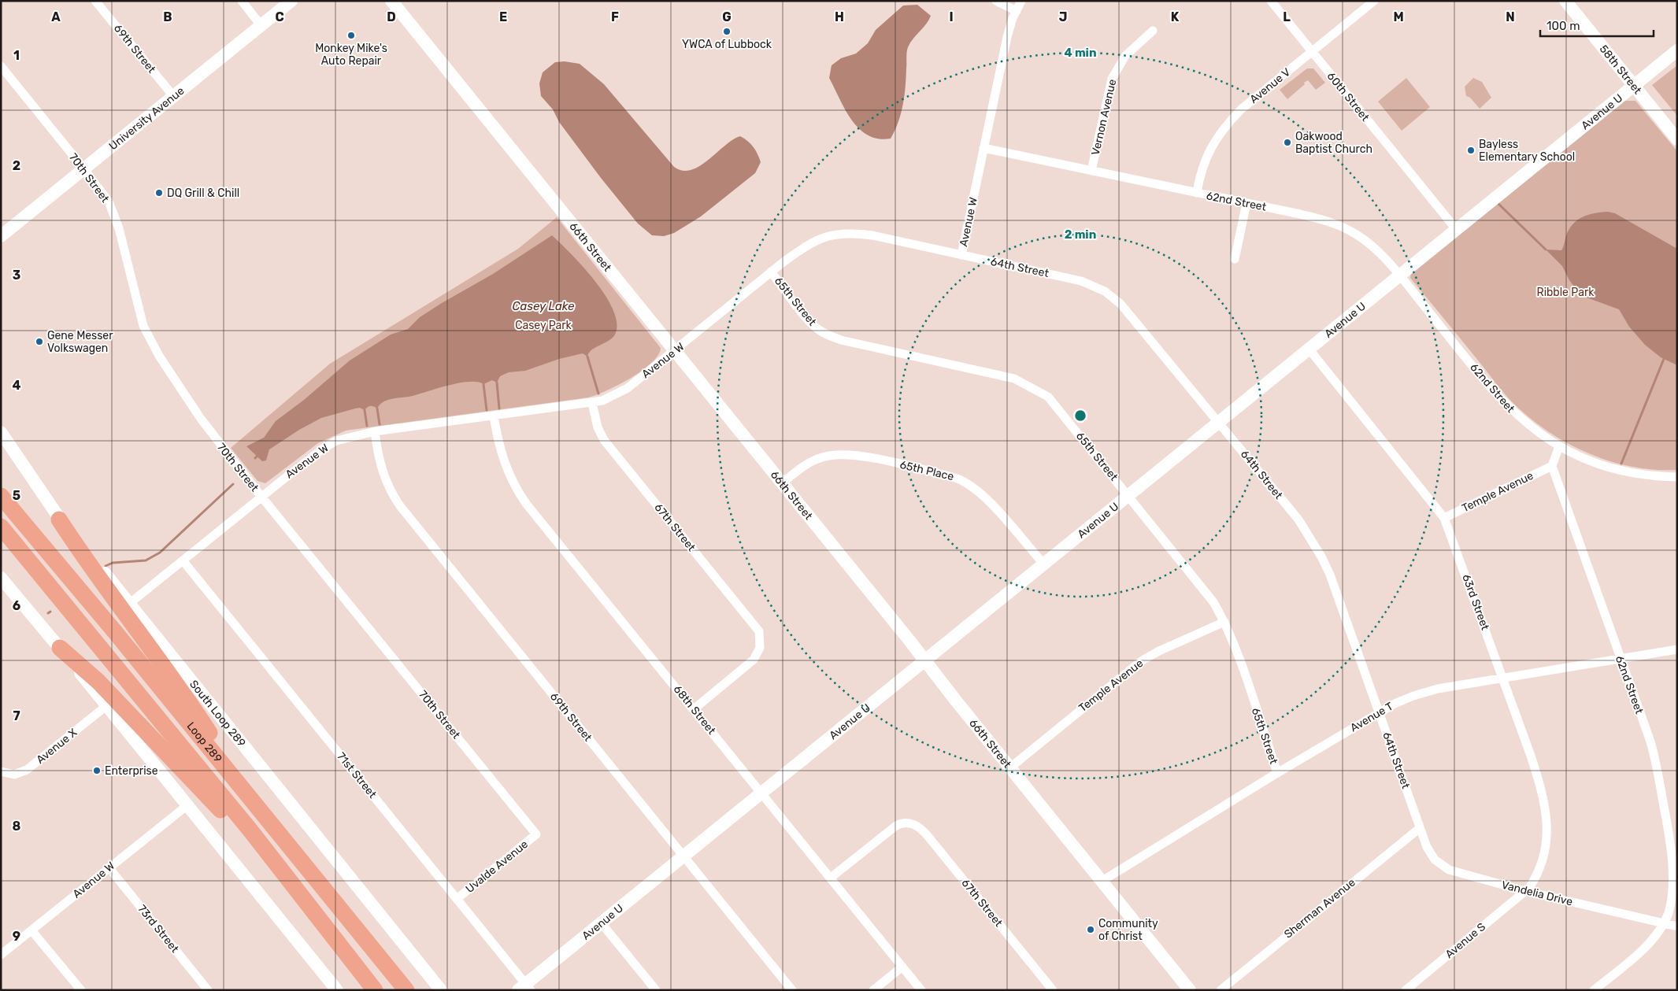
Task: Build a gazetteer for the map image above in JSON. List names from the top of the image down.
{
  "streets": {
    "highway": ["Loop 289"],
    "street": [
      "69th Street",
      "58th Street",
      "Avenue V",
      "60th Street",
      "Avenue U",
      "Vernon Avenue",
      "University Avenue",
      "70th Street",
      "62nd Street",
      "Avenue W",
      "66th Street",
      "64th Street",
      "65th Street",
      "65th Place",
      "Temple Avenue",
      "67th Street",
      "63rd Street",
      "68th Street",
      "South Loop 289",
      "Avenue T",
      "Avenue X",
      "71st Street",
      "Uvalde Avenue",
      "Vandelia Drive",
      "Sherman Avenue",
      "73rd Street",
      "Avenue S"
    ]
  },
  "crossings": [
    ["69th Street", "Avenue U"],
    ["69th Street", "University Avenue"],
    ["69th Street", "Avenue W"],
    ["58th Street", "Avenue U"],
    ["Avenue V", "60th Street"],
    ["Avenue V", "62nd Street"],
    ["60th Street", "Avenue U"],
    ["Avenue U", "62nd Street"],
    ["Avenue U", "66th Street"],
    ["Avenue U", "64th Street"],
    ["Avenue U", "65th Street"],
    ["Avenue U", "65th Place"],
    ["Avenue U", "63rd Street"],
    ["Avenue U", "68th Street"],
    ["Avenue U", "71st Street"],
    ["Vernon Avenue", "62nd Street"],
    ["University Avenue", "70th Street"],
    ["70th Street", "Avenue W"],
    ["70th Street", "Uvalde Avenue"],
    ["62nd Street", "Avenue W"],
    ["62nd Street", "Temple Avenue"],
    ["62nd Street", "Avenue T"],
    ["62nd Street", "Vandelia Drive"],
    ["Avenue W", "66th Street"],
    ["Avenue W", "64th Street"],
    ["Avenue W", "65th Street"],
    ["Avenue W", "67th Street"],
    ["Avenue W", "68th Street"],
    ["Avenue W", "South Loop 289"],
    ["Avenue W", "71st Street"],
    ["Avenue W", "73rd Street"],
    ["66th Street", "65th Place"],
    ["66th Street", "Temple Avenue"],
    ["66th Street", "Avenue T"],
    ["64th Street", "Avenue T"],
    ["64th Street", "Vandelia Drive"],
    ["64th Street", "Sherman Avenue"],
    ["65th Street", "Temple Avenue"],
    ["65th Street", "Avenue T"],
    ["Temple Avenue", "63rd Street"],
    ["67th Street", "68th Street"],
    ["63rd Street", "Avenue T"],
    ["63rd Street", "Vandelia Drive"],
    ["63rd Street", "Avenue S"],
    ["71st Street", "Uvalde Avenue"],
    ["Vandelia Drive", "Sherman Avenue"],
    ["Vandelia Drive", "Avenue S"]
  ],
  "water": ["Casey Lake"],
  "parks": ["Ribble Park", "Casey Park"],
  "places": [
    "YWCA of Lubbock",
    "Monkey Mike's Auto Repair",
    "Oakwood Baptist Church",
    "Bayless Elementary School",
    "DQ Grill & Chill",
    "Gene Messer Volkswagen",
    "Enterprise",
    "Community of Christ"
  ],
  "scale_bar": "100 m",
  "grid": {
    "columns": [
      "A",
      "B",
      "C",
      "D",
      "E",
      "F",
      "G",
      "H",
      "I",
      "J",
      "K",
      "L",
      "M",
      "N"
    ],
    "rows": [
      "1",
      "2",
      "3",
      "4",
      "5",
      "6",
      "7",
      "8",
      "9"
    ]
  },
  "rings": ["4 min", "2 min"]
}
